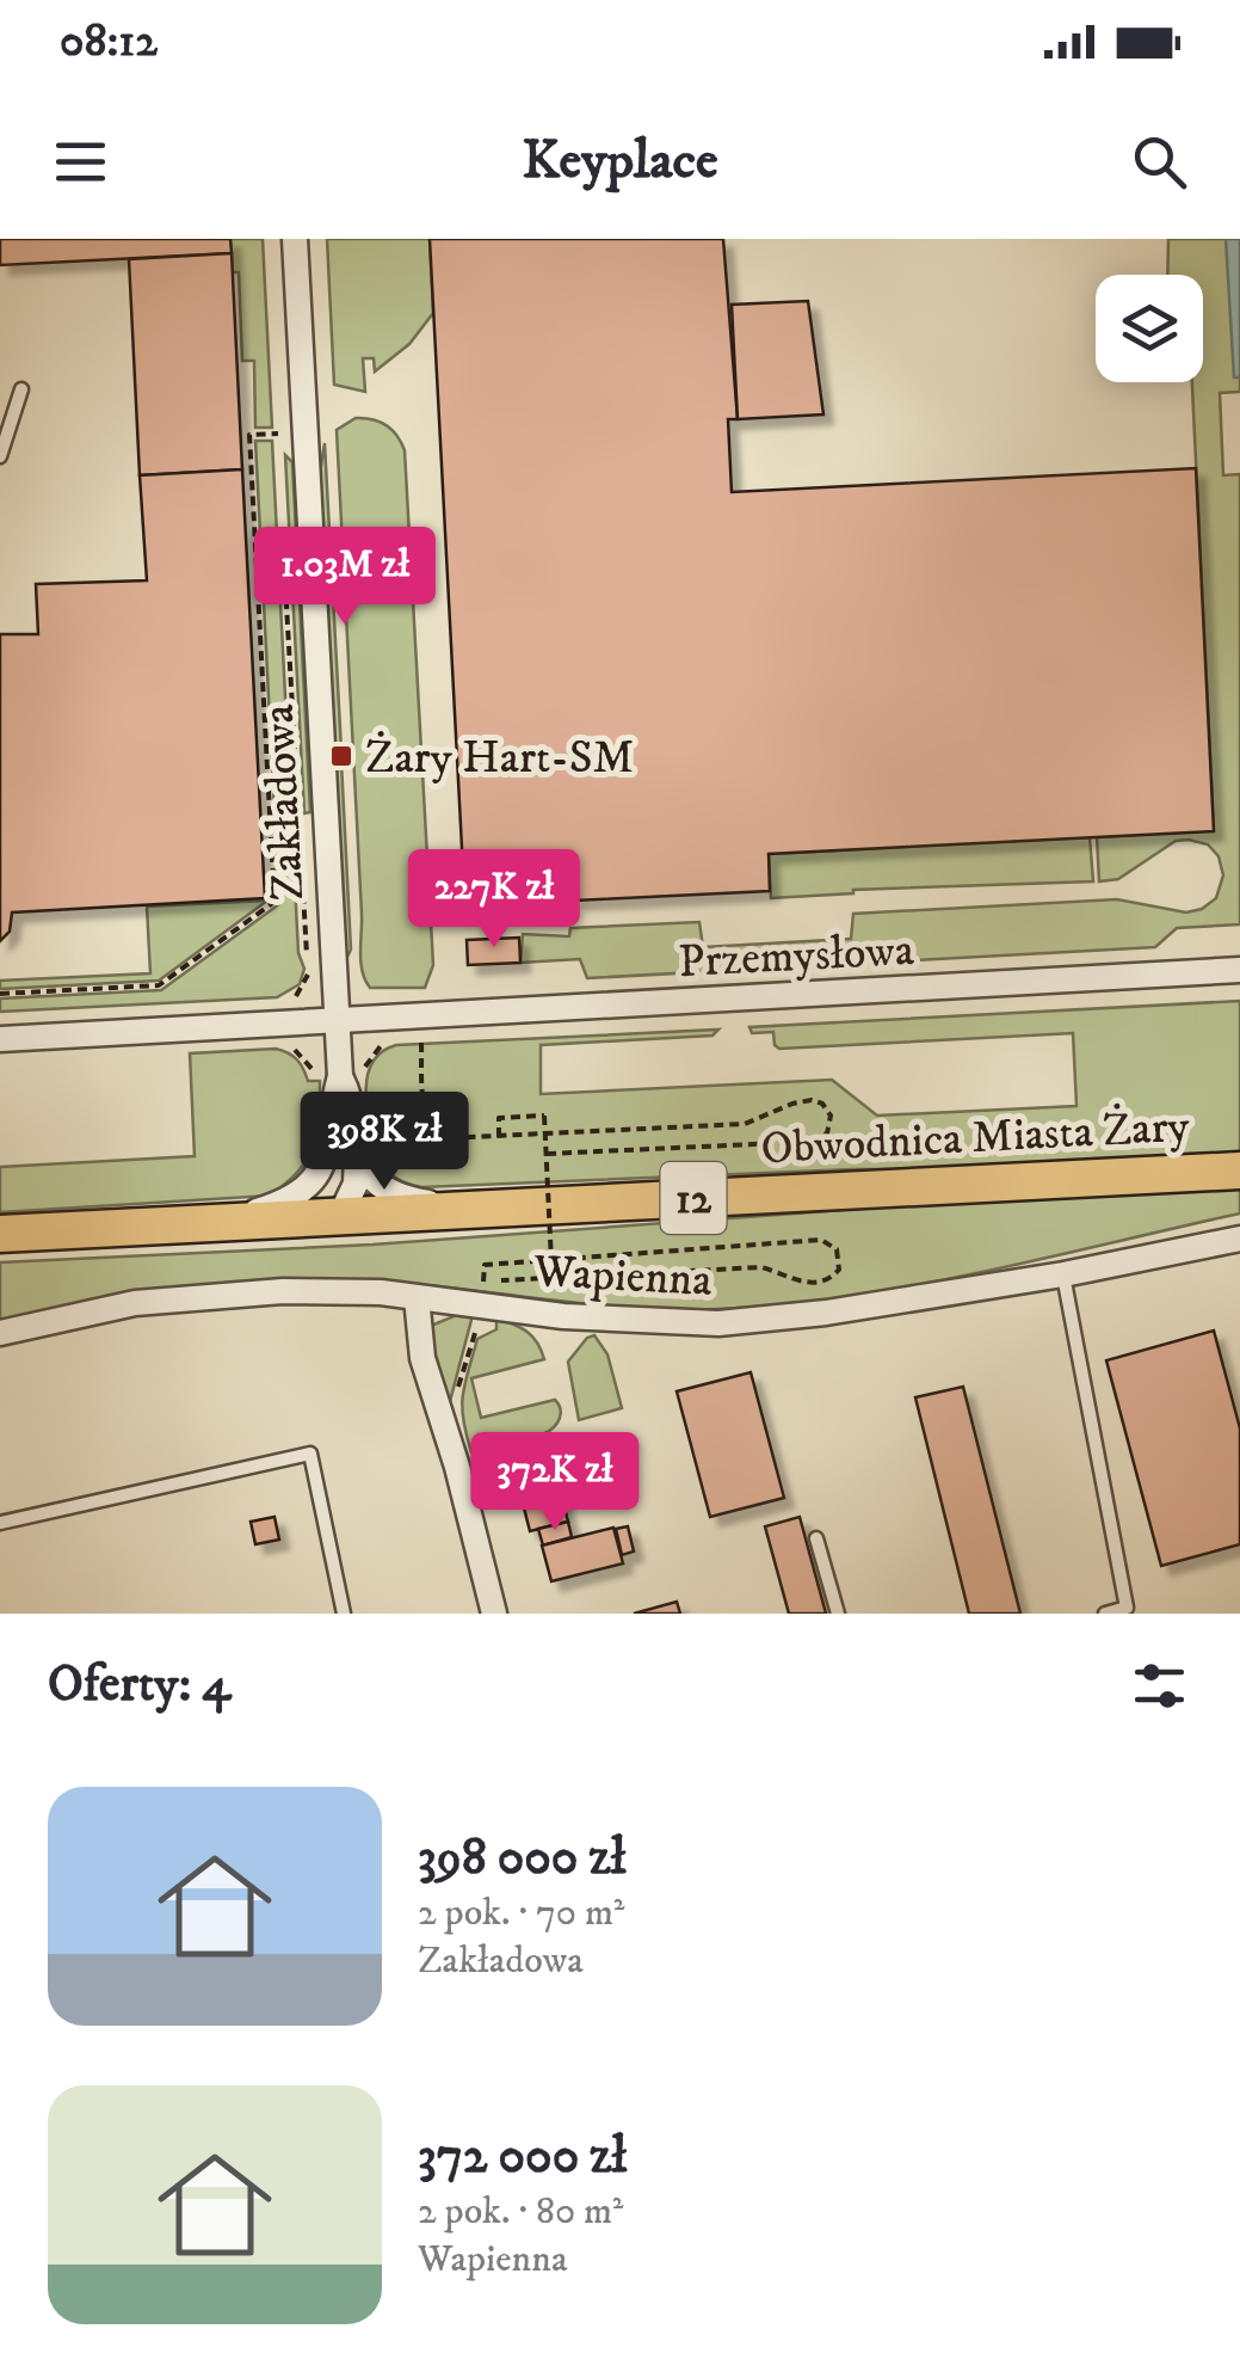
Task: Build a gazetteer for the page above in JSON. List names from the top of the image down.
{
  "streets": {
    "main road": ["Obwodnica Miasta Żary", "12"],
    "street": ["Zakładowa", "Przemysłowa", "Wapienna"]
  },
  "crossings": [
    ["Zakładowa", "Przemysłowa"],
    ["Zakładowa", "Obwodnica Miasta Żary"]
  ],
  "places": {
    "transit": ["Żary Hart-SM"]
  },
  "page": {
    "status": "08:12",
    "header": "Keyplace",
    "price": [
      "1.03M zł",
      "227K zł",
      "398K zł",
      "372K zł"
    ],
    "heading": "Oferty: 4",
    "list": [
      {
        "name": "398 000 zł",
        "note": "2 pok. · 70 m² · Zakładowa"
      },
      {
        "name": "372 000 zł",
        "note": "2 pok. · 80 m² · Wapienna"
      }
    ]
  }
}
